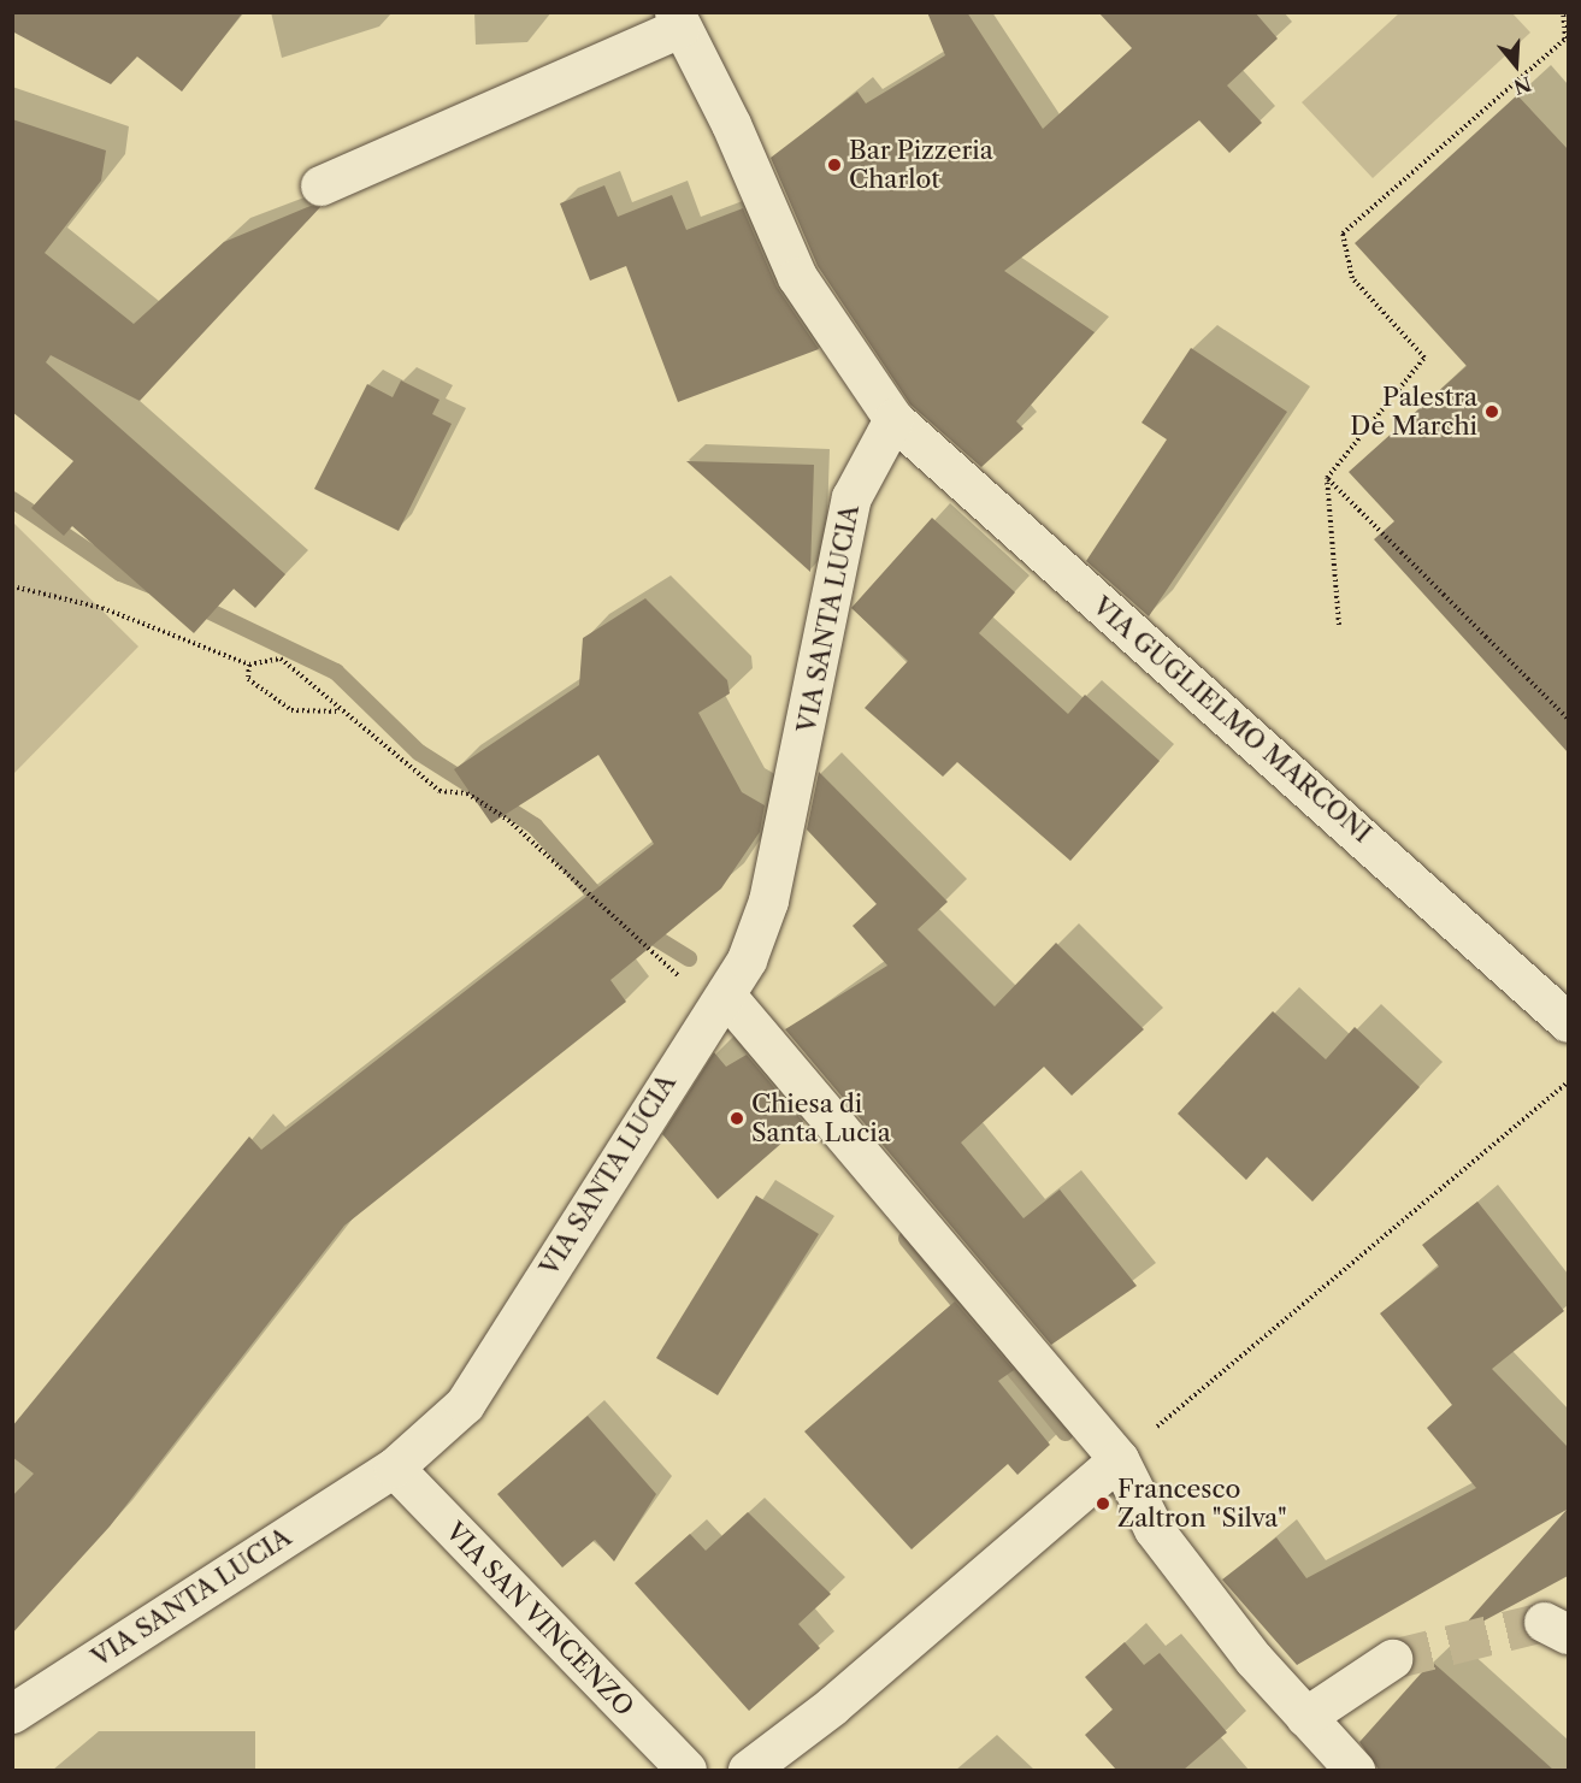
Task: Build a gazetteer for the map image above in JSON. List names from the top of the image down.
{
  "streets": {
    "street": ["VIA SANTA LUCIA", "VIA GUGLIELMO MARCONI", "VIA SAN VINCENZO"]
  },
  "crossings": [
    ["VIA SANTA LUCIA", "VIA GUGLIELMO MARCONI"],
    ["VIA SANTA LUCIA", "VIA SAN VINCENZO"]
  ],
  "places": [
    "Bar Pizzeria Charlot",
    "Palestra De Marchi",
    "Chiesa di Santa Lucia",
    "Francesco Zaltron \"Silva\""
  ],
  "north": "bottom"
}
